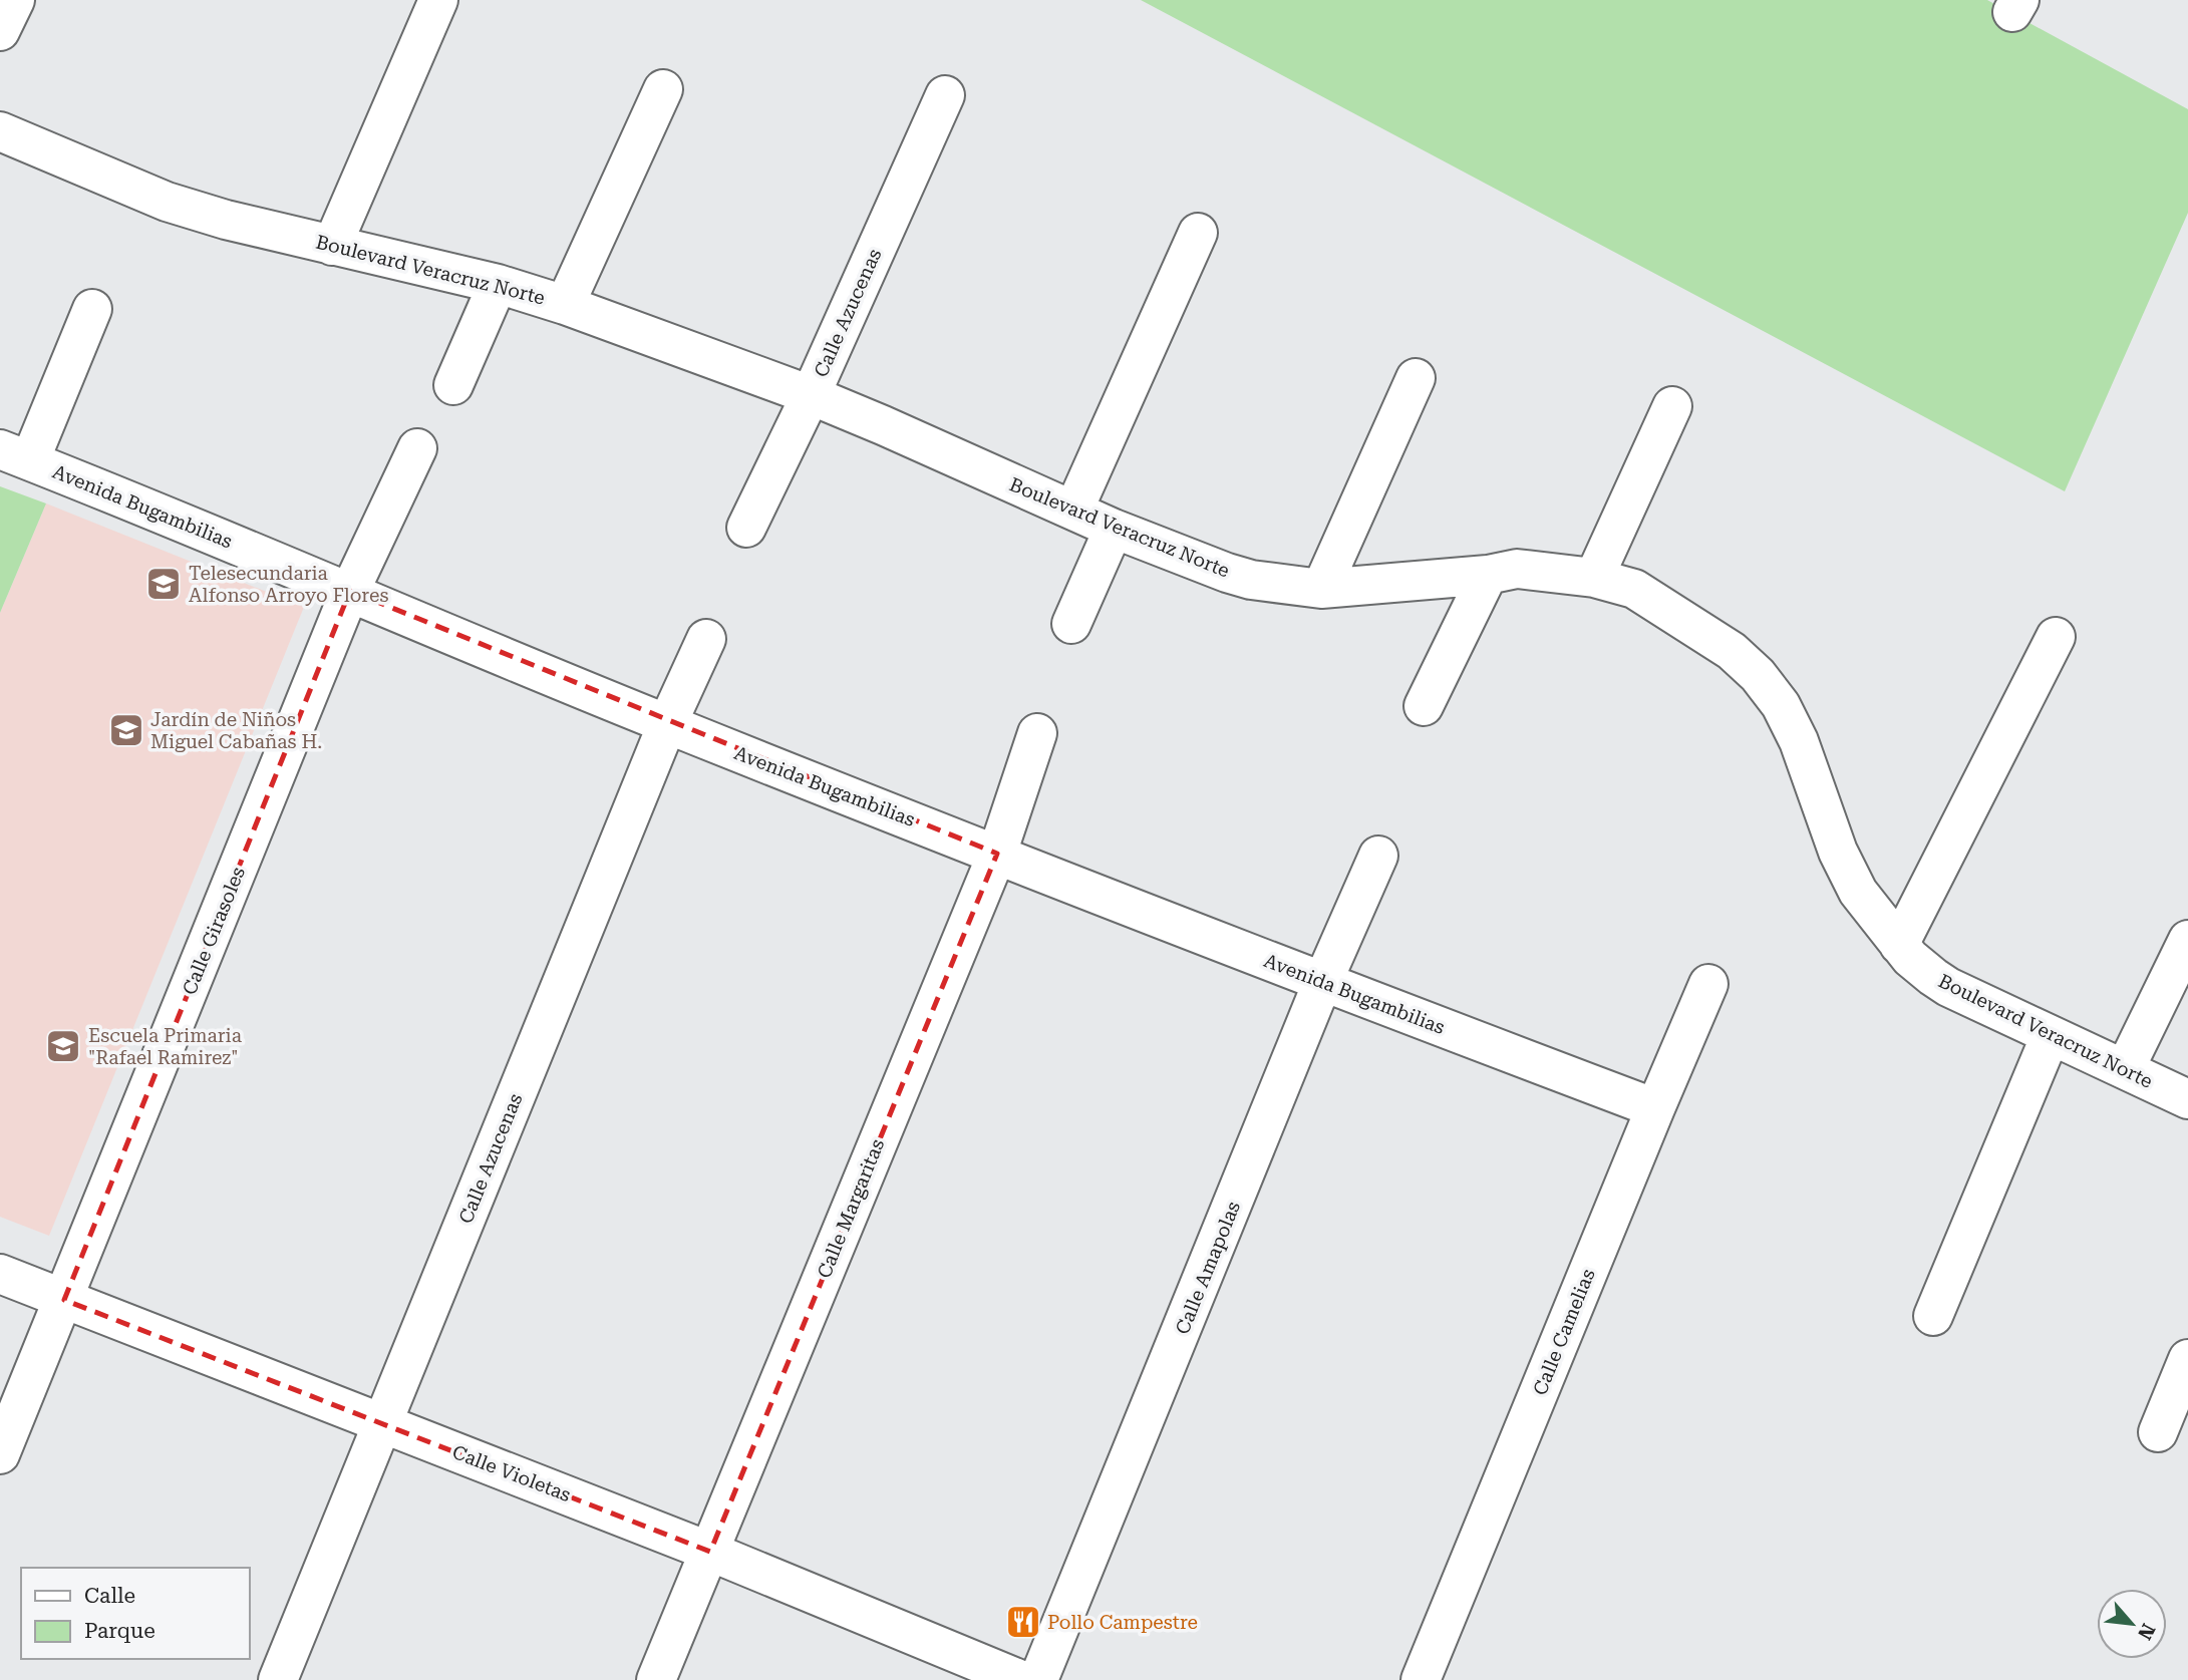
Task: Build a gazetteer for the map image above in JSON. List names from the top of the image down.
{
  "streets": {
    "street": [
      "Boulevard Veracruz Norte",
      "Calle Azucenas",
      "Avenida Bugambilias",
      "Calle Girasoles",
      "Calle Margaritas",
      "Calle Amapolas",
      "Calle Camelias",
      "Calle Violetas"
    ]
  },
  "crossings": [
    ["Boulevard Veracruz Norte", "Calle Azucenas"],
    ["Calle Azucenas", "Avenida Bugambilias"],
    ["Calle Azucenas", "Calle Violetas"],
    ["Avenida Bugambilias", "Calle Girasoles"],
    ["Avenida Bugambilias", "Calle Margaritas"],
    ["Avenida Bugambilias", "Calle Amapolas"],
    ["Avenida Bugambilias", "Calle Camelias"],
    ["Calle Girasoles", "Calle Violetas"],
    ["Calle Margaritas", "Calle Violetas"]
  ],
  "places": {
    "school or university": ["Telesecundaria Alfonso Arroyo Flores", "Jardín de Niños Miguel Cabañas H.", "Escuela Primaria \"Rafael Ramirez\""],
    "restaurant": ["Pollo Campestre"]
  },
  "legend": ["Calle", "Parque"],
  "north": "bottom right"
}
